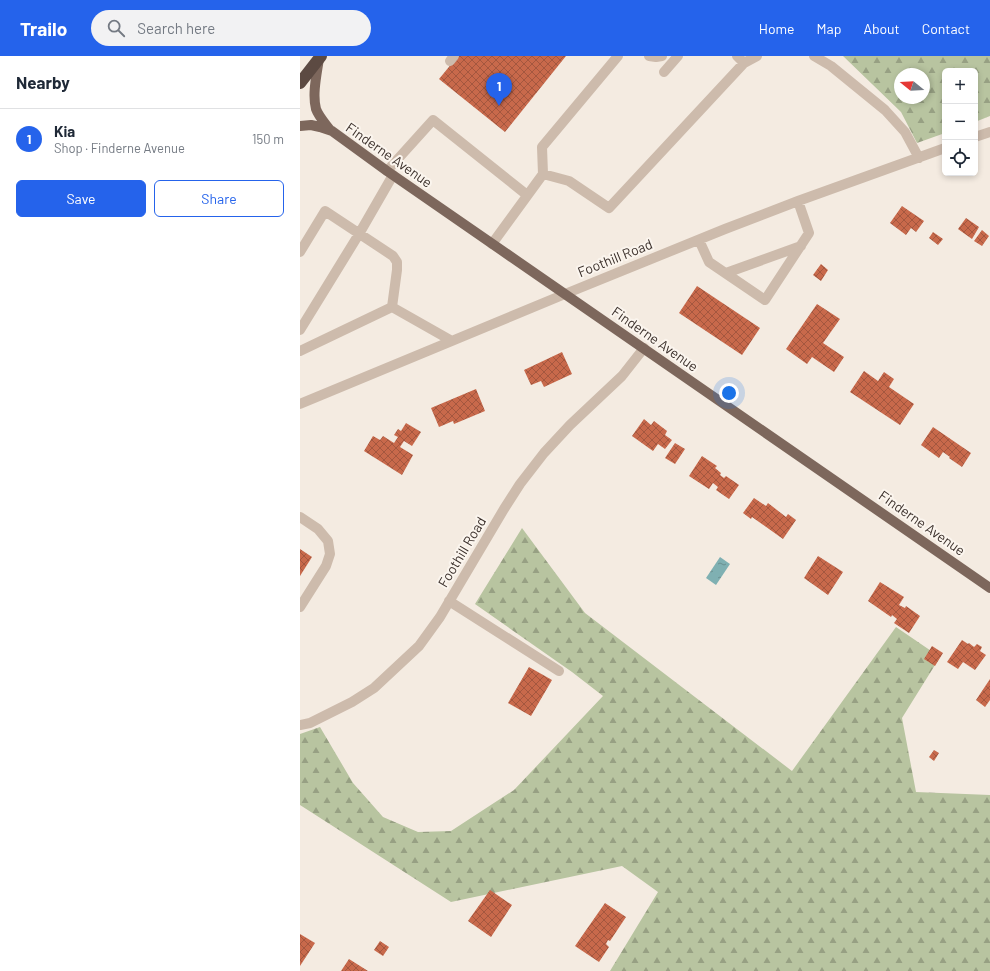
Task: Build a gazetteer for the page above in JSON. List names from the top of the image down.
{
  "streets": {
    "main road": ["Finderne Avenue"],
    "street": ["Foothill Road"]
  },
  "crossings": [
    ["Finderne Avenue", "Foothill Road"]
  ],
  "north": "left",
  "page": {
    "header": "Trailo",
    "search": "Search here",
    "nav": [
      "Home",
      "Map",
      "About",
      "Contact"
    ],
    "heading": "Nearby",
    "map_buttons": ["+", "−"],
    "pins": "1",
    "list": [
      {
        "mark": "1",
        "name": "Kia",
        "note": "Shop · Finderne Avenue",
        "value": "150 m"
      }
    ],
    "buttons": ["Save", "Share"]
  }
}
